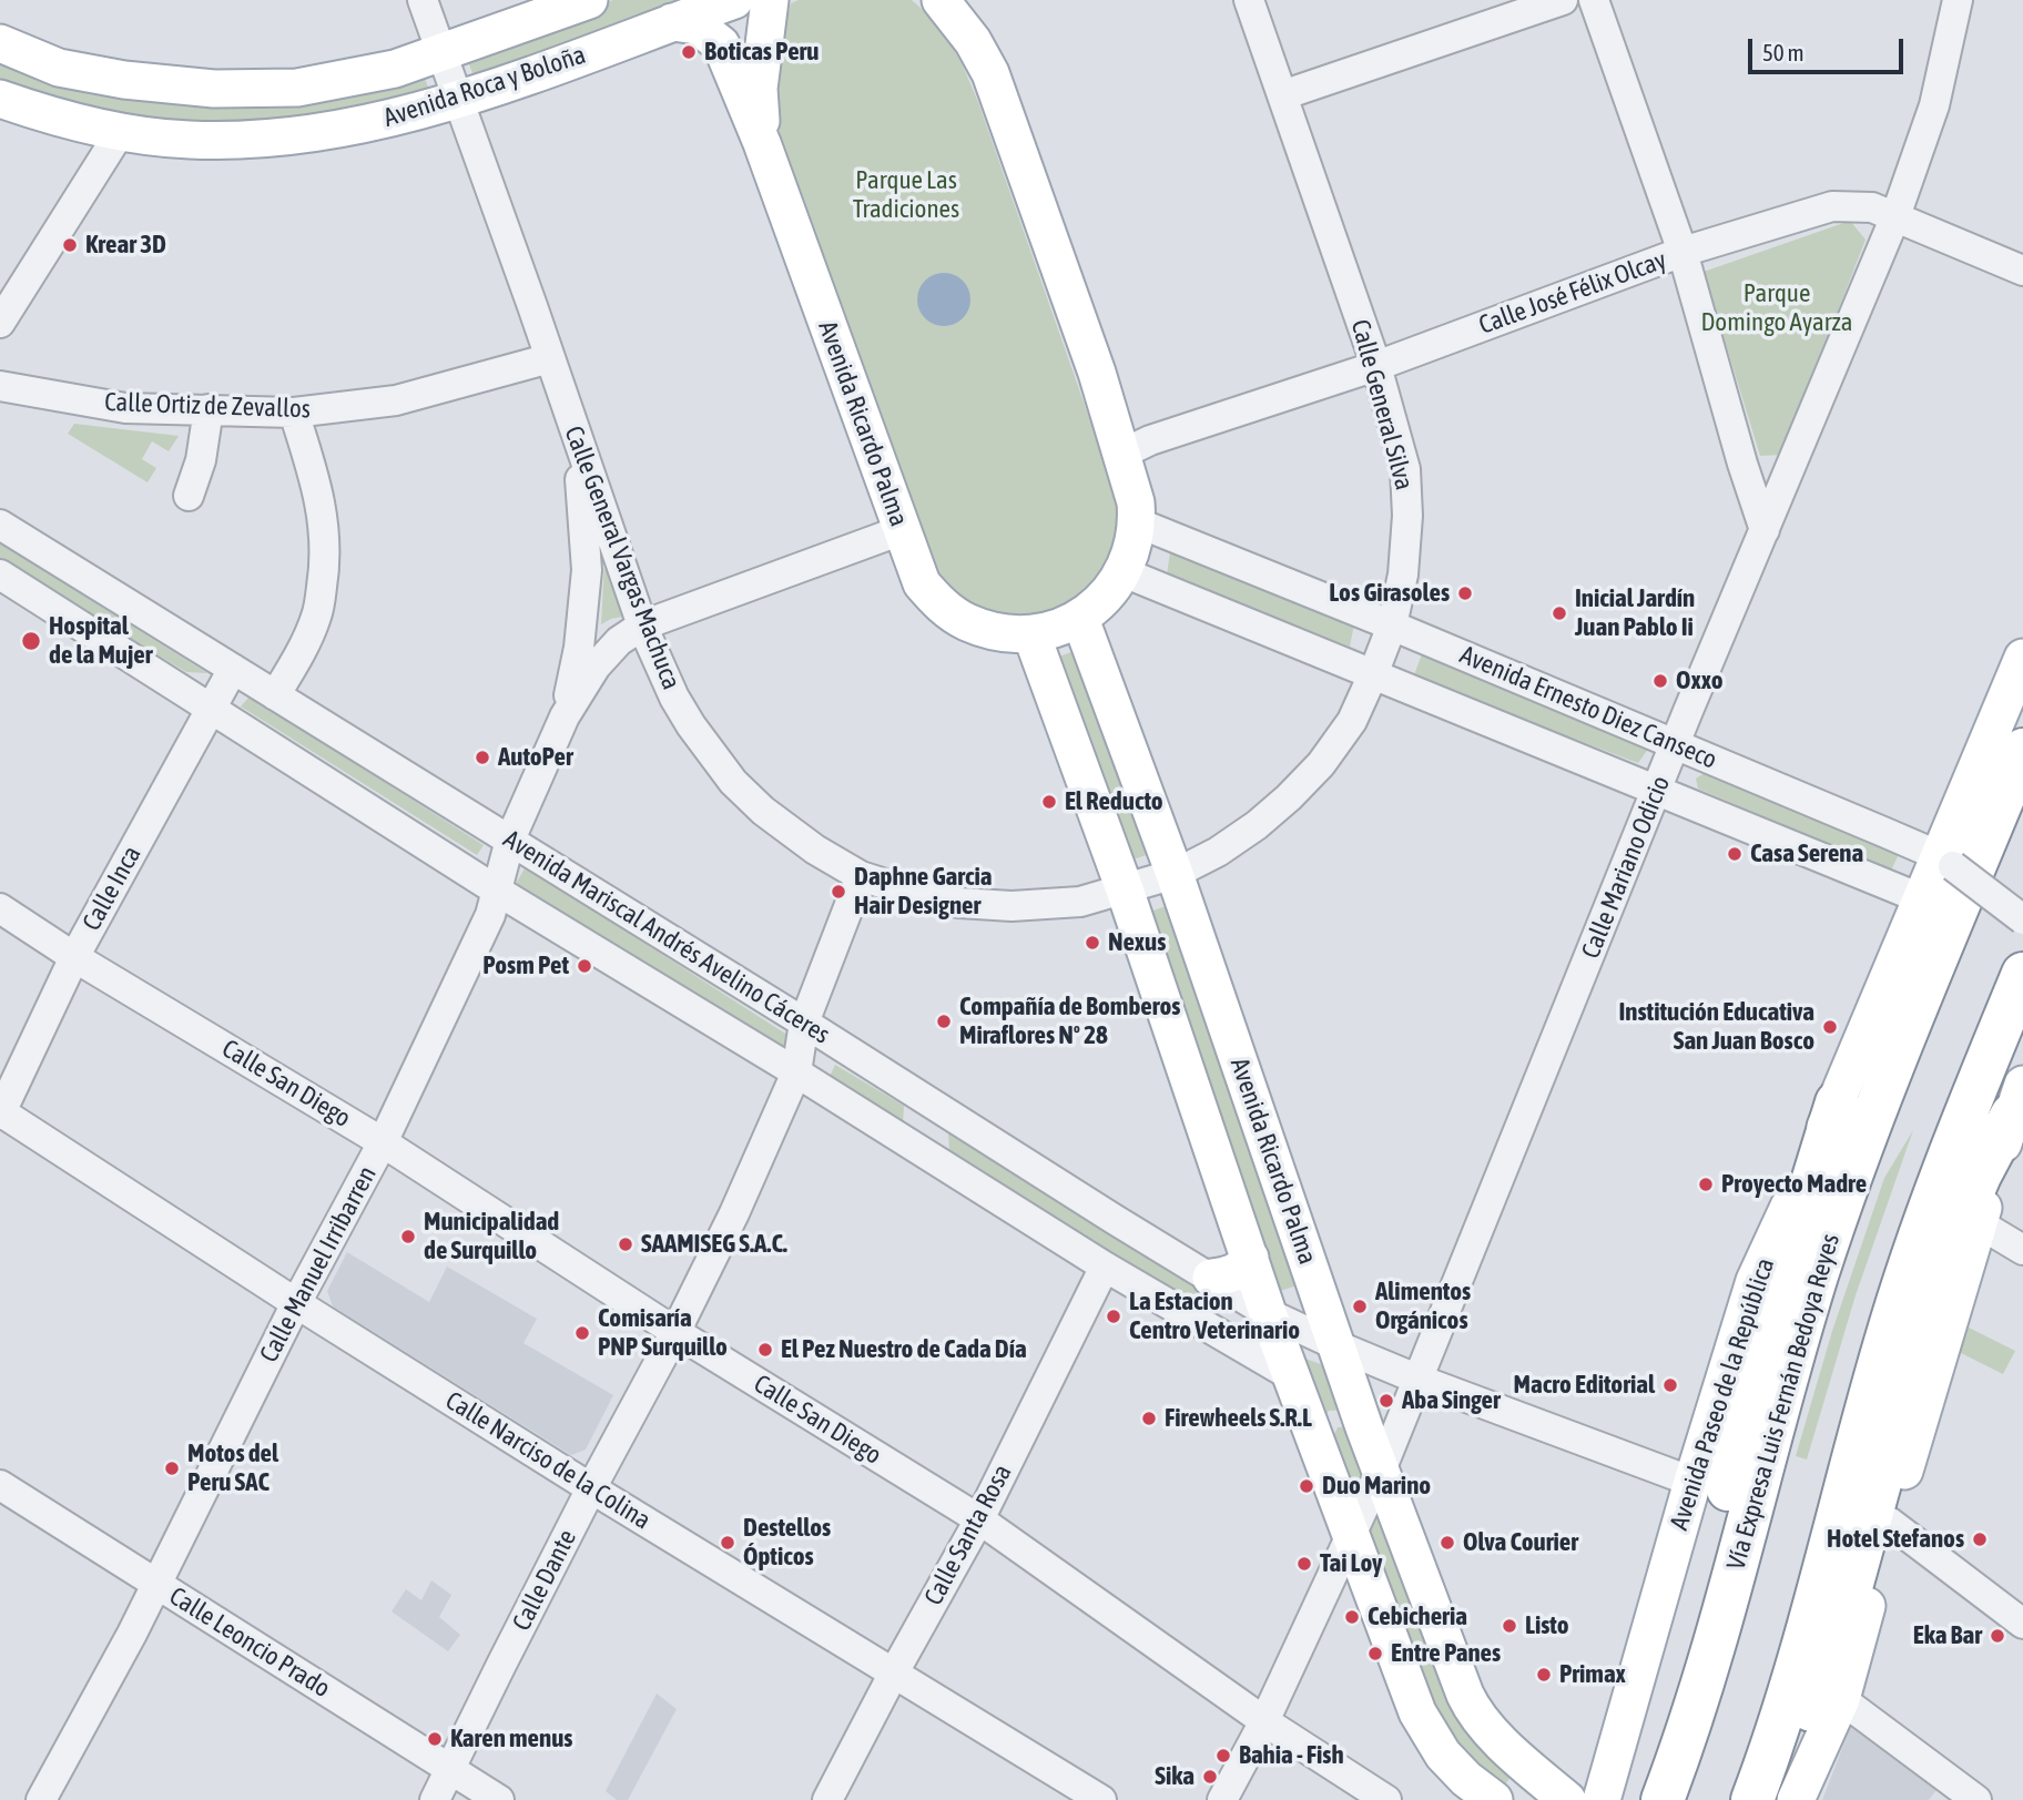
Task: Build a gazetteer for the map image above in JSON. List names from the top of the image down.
{
  "streets": {
    "highway": ["Vía Expresa Luis Fernán Bedoya Reyes"],
    "main road": ["Avenida Roca y Boloña", "Avenida Ricardo Palma", "Avenida Paseo de la República"],
    "street": [
      "Calle José Félix Olcay",
      "Calle General Silva",
      "Calle Ortiz de Zevallos",
      "Calle General Vargas Machuca",
      "Avenida Ernesto Diez Canseco",
      "Calle Mariano Odicio",
      "Calle Inca",
      "Avenida Mariscal Andrés Avelino Cáceres",
      "Calle San Diego",
      "Calle Manuel Irribarren",
      "Calle Narciso de la Colina",
      "Calle Santa Rosa",
      "Calle Dante",
      "Calle Leoncio Prado"
    ]
  },
  "crossings": [
    ["Avenida Roca y Boloña", "Avenida Ricardo Palma"],
    ["Avenida Roca y Boloña", "Calle General Vargas Machuca"],
    ["Calle José Félix Olcay", "Calle General Silva"],
    ["Calle José Félix Olcay", "Avenida Ricardo Palma"],
    ["Calle José Félix Olcay", "Calle Mariano Odicio"],
    ["Calle General Silva", "Avenida Ricardo Palma"],
    ["Calle General Silva", "Calle General Vargas Machuca"],
    ["Calle General Silva", "Avenida Ernesto Diez Canseco"],
    ["Calle Ortiz de Zevallos", "Calle General Vargas Machuca"],
    ["Avenida Ricardo Palma", "Calle General Vargas Machuca"],
    ["Avenida Ricardo Palma", "Avenida Ernesto Diez Canseco"],
    ["Avenida Ricardo Palma", "Calle Mariano Odicio"],
    ["Avenida Ricardo Palma", "Avenida Mariscal Andrés Avelino Cáceres"],
    ["Avenida Ricardo Palma", "Calle Manuel Irribarren"],
    ["Calle General Vargas Machuca", "Calle Manuel Irribarren"],
    ["Calle General Vargas Machuca", "Calle Dante"],
    ["Avenida Ernesto Diez Canseco", "Calle Mariano Odicio"],
    ["Avenida Ernesto Diez Canseco", "Avenida Paseo de la República"],
    ["Calle Mariano Odicio", "Avenida Mariscal Andrés Avelino Cáceres"],
    ["Calle Mariano Odicio", "Calle San Diego"],
    ["Calle Inca", "Avenida Mariscal Andrés Avelino Cáceres"],
    ["Calle Inca", "Calle San Diego"],
    ["Calle Inca", "Calle Narciso de la Colina"],
    ["Avenida Mariscal Andrés Avelino Cáceres", "Calle Manuel Irribarren"],
    ["Avenida Mariscal Andrés Avelino Cáceres", "Avenida Paseo de la República"],
    ["Avenida Mariscal Andrés Avelino Cáceres", "Calle Santa Rosa"],
    ["Avenida Mariscal Andrés Avelino Cáceres", "Calle Dante"],
    ["Calle San Diego", "Calle Manuel Irribarren"],
    ["Calle San Diego", "Calle Santa Rosa"],
    ["Calle San Diego", "Calle Dante"],
    ["Calle Manuel Irribarren", "Calle Narciso de la Colina"],
    ["Calle Manuel Irribarren", "Calle Leoncio Prado"],
    ["Calle Narciso de la Colina", "Calle Santa Rosa"],
    ["Calle Narciso de la Colina", "Calle Dante"],
    ["Calle Dante", "Calle Leoncio Prado"]
  ],
  "parks": ["Parque Las Tradiciones", "Parque Domingo Ayarza"],
  "places": [
    "Boticas Peru",
    "Krear 3D",
    "Los Girasoles",
    "Inicial Jardín Juan Pablo Ii",
    "Hospital de la Mujer",
    "Oxxo",
    "AutoPer",
    "El Reducto",
    "Casa Serena",
    "Daphne Garcia Hair Designer",
    "Nexus",
    "Posm Pet",
    "Compañía de Bomberos Miraflores Nº 28",
    "Institución Educativa San Juan Bosco",
    "Proyecto Madre",
    "Municipalidad de Surquillo",
    "SAAMISEG S.A.C.",
    "Alimentos Orgánicos",
    "La Estacion Centro Veterinario",
    "Comisaría PNP Surquillo",
    "El Pez Nuestro de Cada Día",
    "Macro Editorial",
    "Aba Singer",
    "Firewheels S.R.L",
    "Motos del Peru SAC",
    "Duo Marino",
    "Hotel Stefanos",
    "Destellos Ópticos",
    "Olva Courier",
    "Tai Loy",
    "Cebicheria",
    "Listo",
    "Eka Bar",
    "Entre Panes",
    "Primax",
    "Karen menus",
    "Bahia - Fish",
    "Sika"
  ],
  "scale_bar": "50 m"
}
